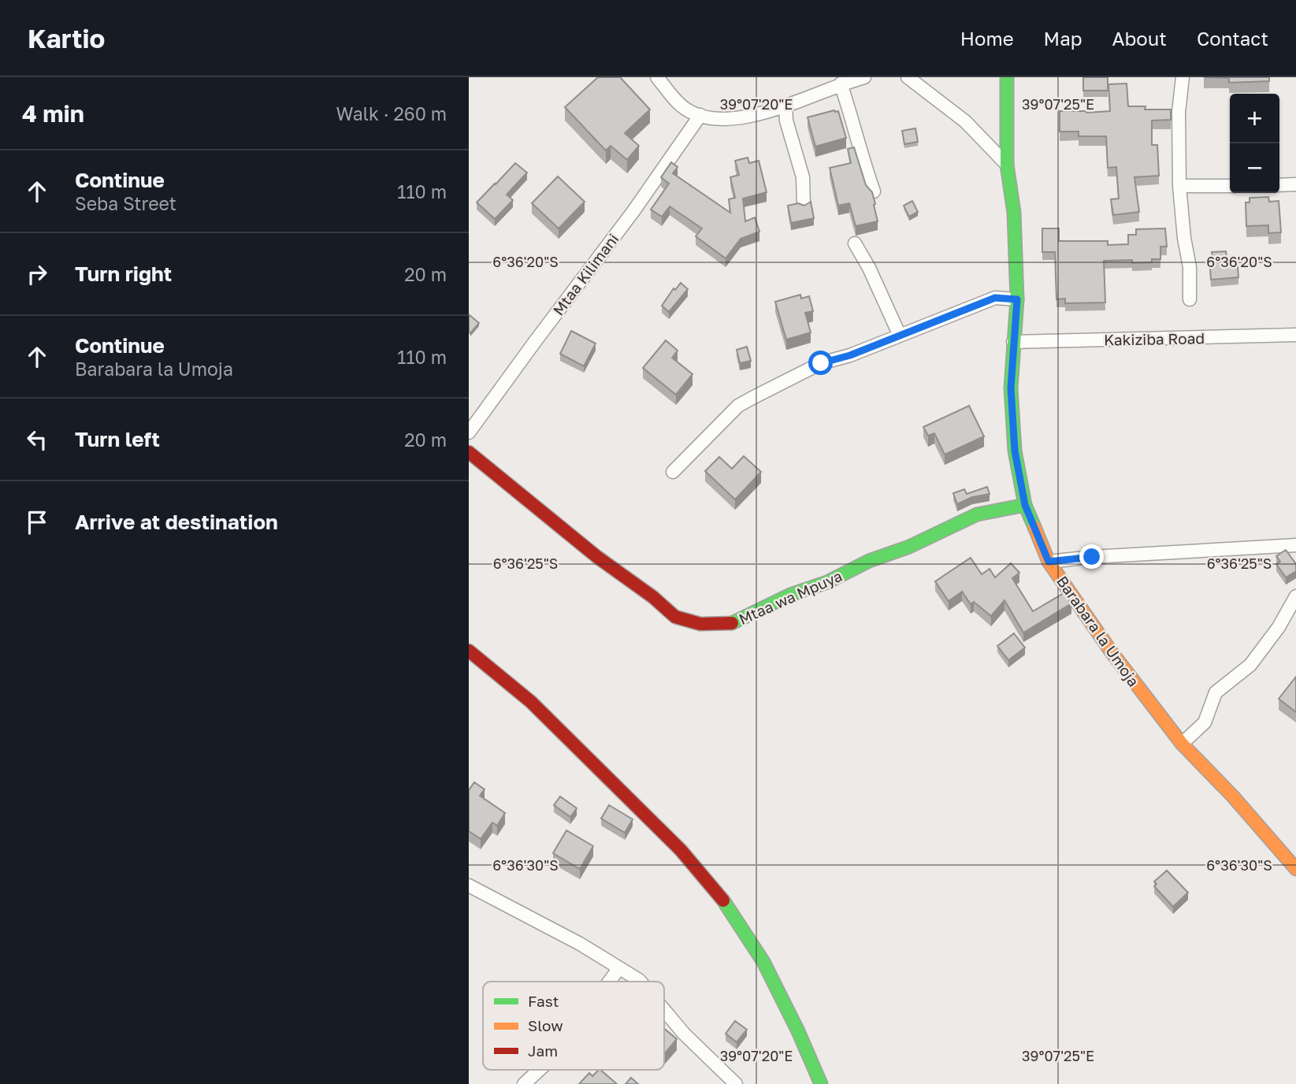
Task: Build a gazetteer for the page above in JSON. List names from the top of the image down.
{
  "streets": {
    "street": [
      "Mtaa Kilimani",
      "Kakiziba Road",
      "Mtaa wa Mpuya",
      "Barabara la Umoja"
    ]
  },
  "crossings": [
    ["Kakiziba Road", "Barabara la Umoja"],
    ["Mtaa wa Mpuya", "Barabara la Umoja"]
  ],
  "legend": ["Fast", "Slow", "Jam"],
  "page": {
    "header": "Kartio",
    "nav": [
      "Home",
      "Map",
      "About",
      "Contact"
    ],
    "heading": ["4 min", "Walk · 260 m"],
    "map_buttons": ["+", "−"],
    "list": [
      ["Continue", "Seba Street", "110 m"],
      ["Turn right", "20 m"],
      ["Continue", "Barabara la Umoja", "110 m"],
      ["Turn left", "20 m"],
      "Arrive at destination"
    ]
  },
  "coordinates": [
    "39°07'20\"E",
    "39°07'25\"E",
    "6°36'20\"S",
    "6°36'25\"S",
    "6°36'30\"S"
  ]
}
